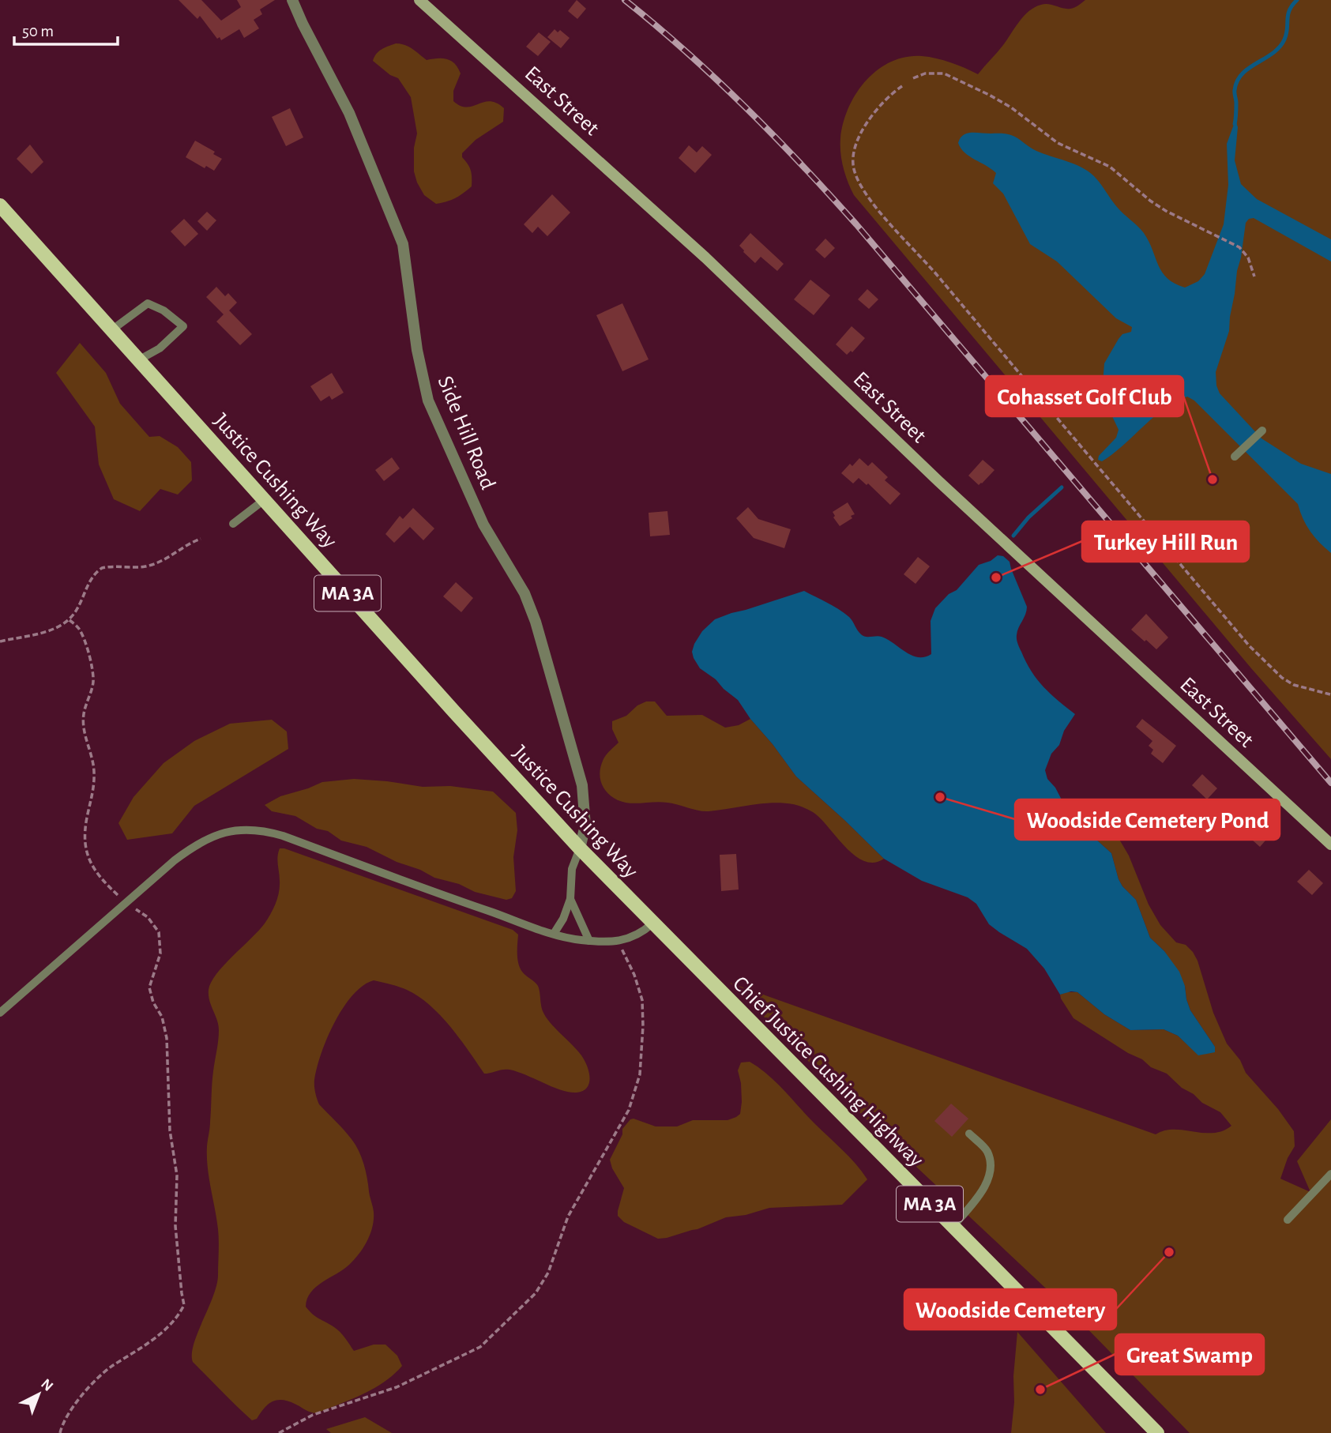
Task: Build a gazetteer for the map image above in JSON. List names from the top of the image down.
{
  "streets": {
    "main road": [
      "East Street",
      "Justice Cushing Way",
      "MA 3A",
      "Chief Justice Cushing Highway"
    ],
    "street": ["Side Hill Road"]
  },
  "crossings": [
    ["Side Hill Road", "Justice Cushing Way"],
    ["Justice Cushing Way", "Chief Justice Cushing Highway"]
  ],
  "places": [
    "Cohasset Golf Club",
    "Turkey Hill Run",
    "Woodside Cemetery Pond",
    "Woodside Cemetery",
    "Great Swamp"
  ],
  "scale_bar": "50 m",
  "north": "top right"
}
